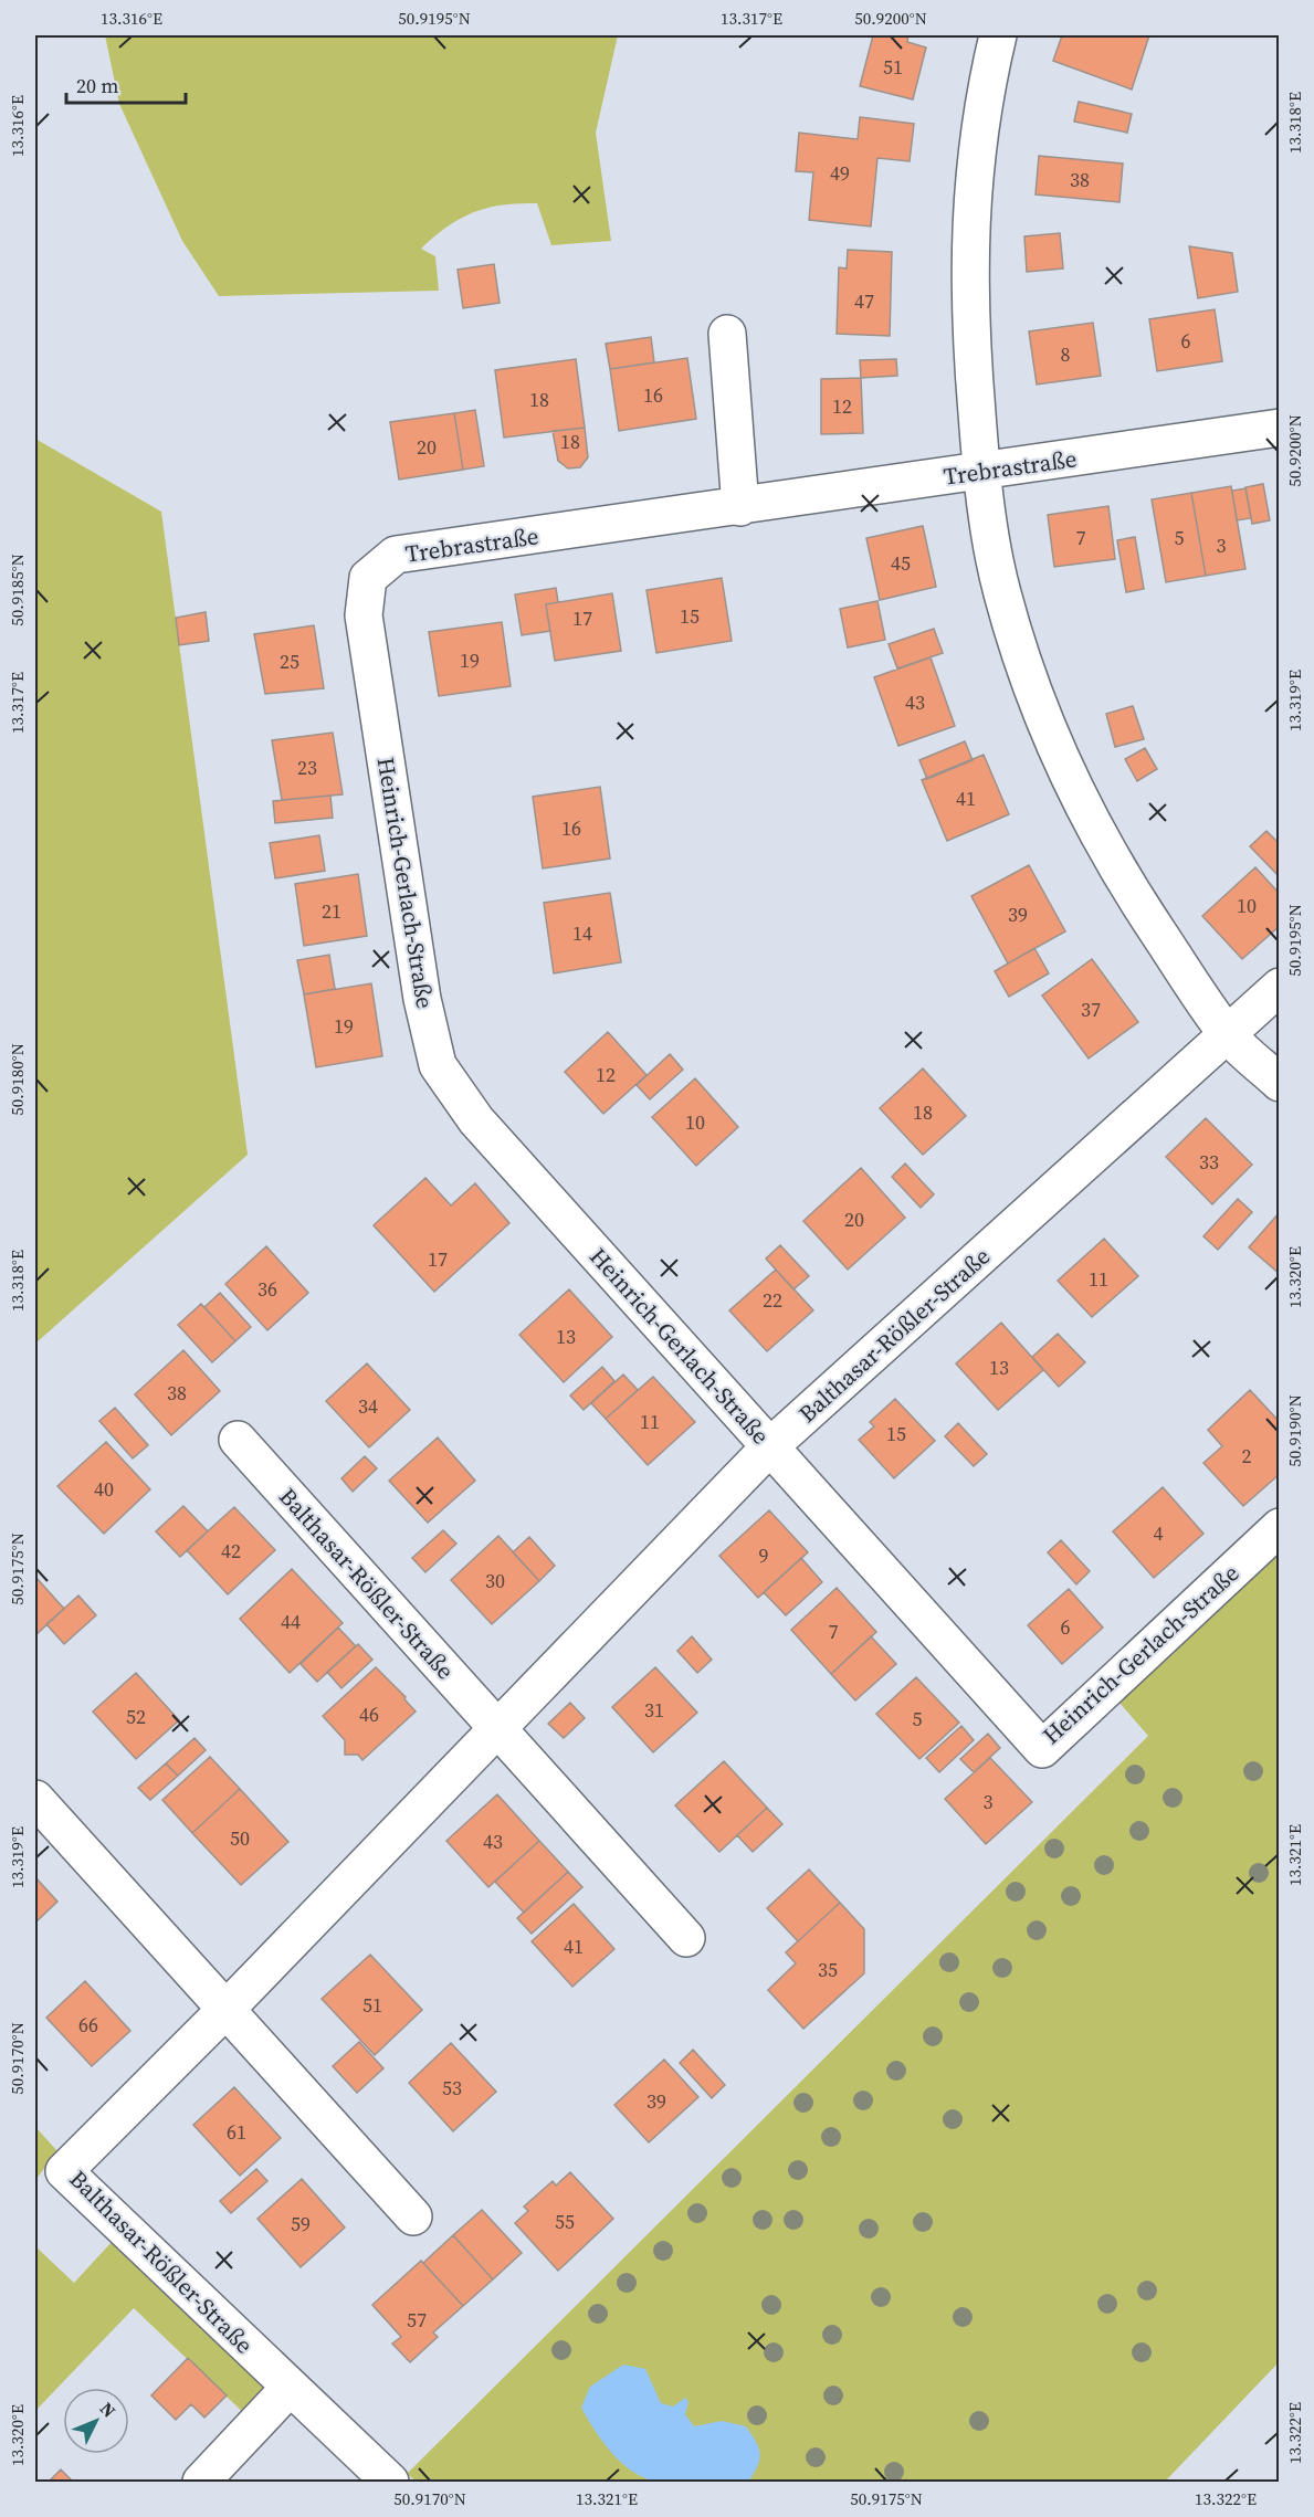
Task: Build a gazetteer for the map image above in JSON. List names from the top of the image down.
{
  "streets": {
    "street": ["Trebrastraße", "Heinrich-Gerlach-Straße", "Balthasar-Rößler-Straße"]
  },
  "crossings": [
    ["Trebrastraße", "Heinrich-Gerlach-Straße"],
    ["Heinrich-Gerlach-Straße", "Balthasar-Rößler-Straße"]
  ],
  "house_numbers": [
    "51",
    "49",
    "38",
    "47",
    "6",
    "8",
    "16",
    "18",
    "12",
    "18",
    "20",
    "7",
    "5",
    "3",
    "45",
    "15",
    "17",
    "19",
    "25",
    "43",
    "23",
    "41",
    "16",
    "10",
    "21",
    "39",
    "14",
    "37",
    "19",
    "12",
    "18",
    "10",
    "33",
    "20",
    "17",
    "11",
    "36",
    "22",
    "13",
    "13",
    "38",
    "34",
    "11",
    "15",
    "2",
    "40",
    "4",
    "42",
    "9",
    "30",
    "44",
    "6",
    "7",
    "31",
    "46",
    "52",
    "5",
    "3",
    "50",
    "43",
    "41",
    "35",
    "51",
    "66",
    "53",
    "39",
    "61",
    "55",
    "59",
    "57"
  ],
  "scale_bar": "20 m",
  "north": "top right",
  "coordinates": [
    "13.316°E",
    "50.9195°N",
    "13.317°E",
    "50.9200°N",
    "13.318°E",
    "50.9185°N",
    "13.319°E",
    "50.9180°N",
    "13.320°E",
    "50.9190°N",
    "50.9175°N",
    "13.321°E",
    "50.9170°N",
    "13.322°E"
  ]
}
